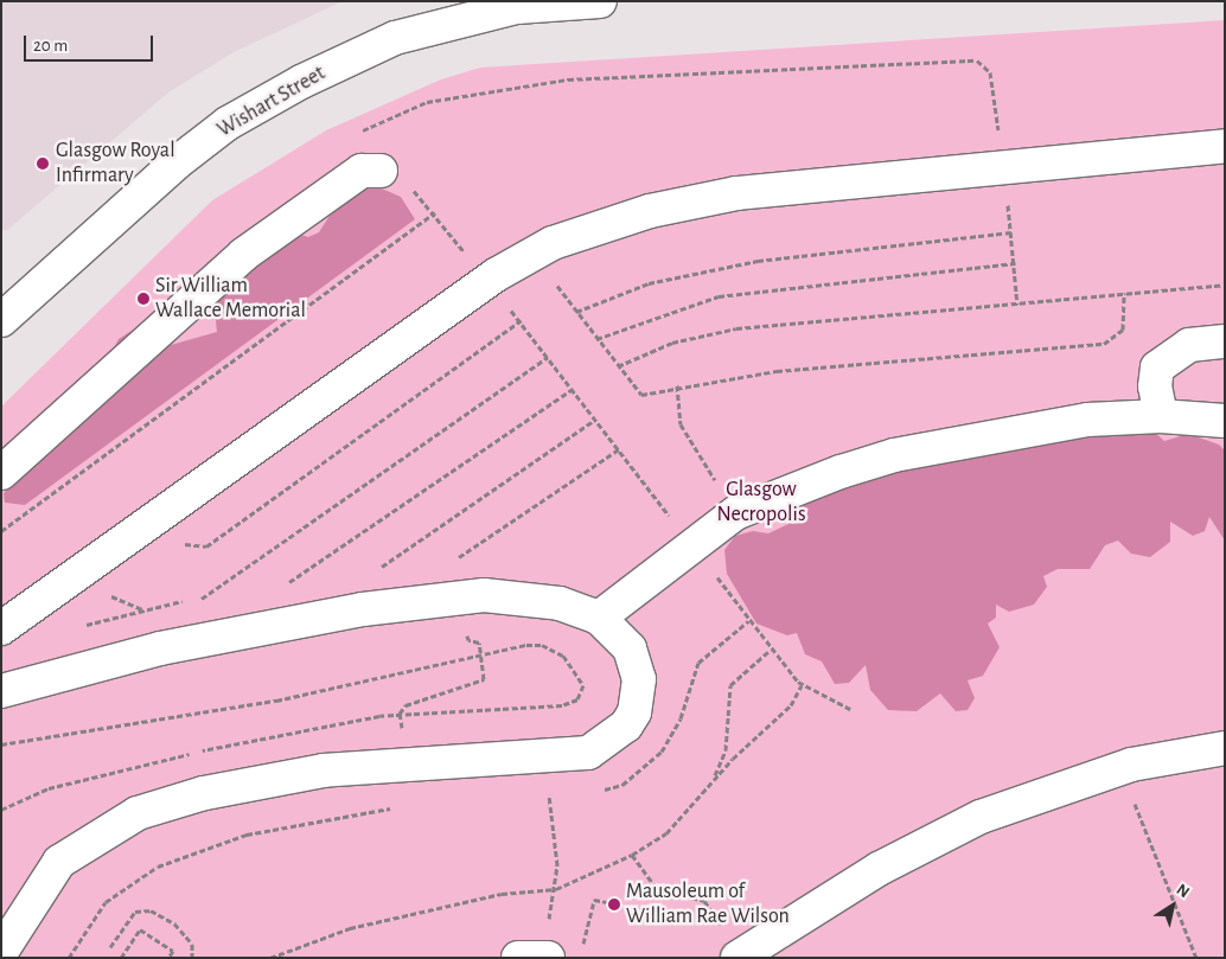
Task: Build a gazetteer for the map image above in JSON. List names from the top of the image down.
{
  "streets": {
    "street": ["Wishart Street"]
  },
  "parks": ["Glasgow Necropolis"],
  "places": ["Glasgow Royal Infirmary", "Sir William Wallace Memorial", "Mausoleum of William Rae Wilson"],
  "scale_bar": "20 m",
  "north": "top right"
}
